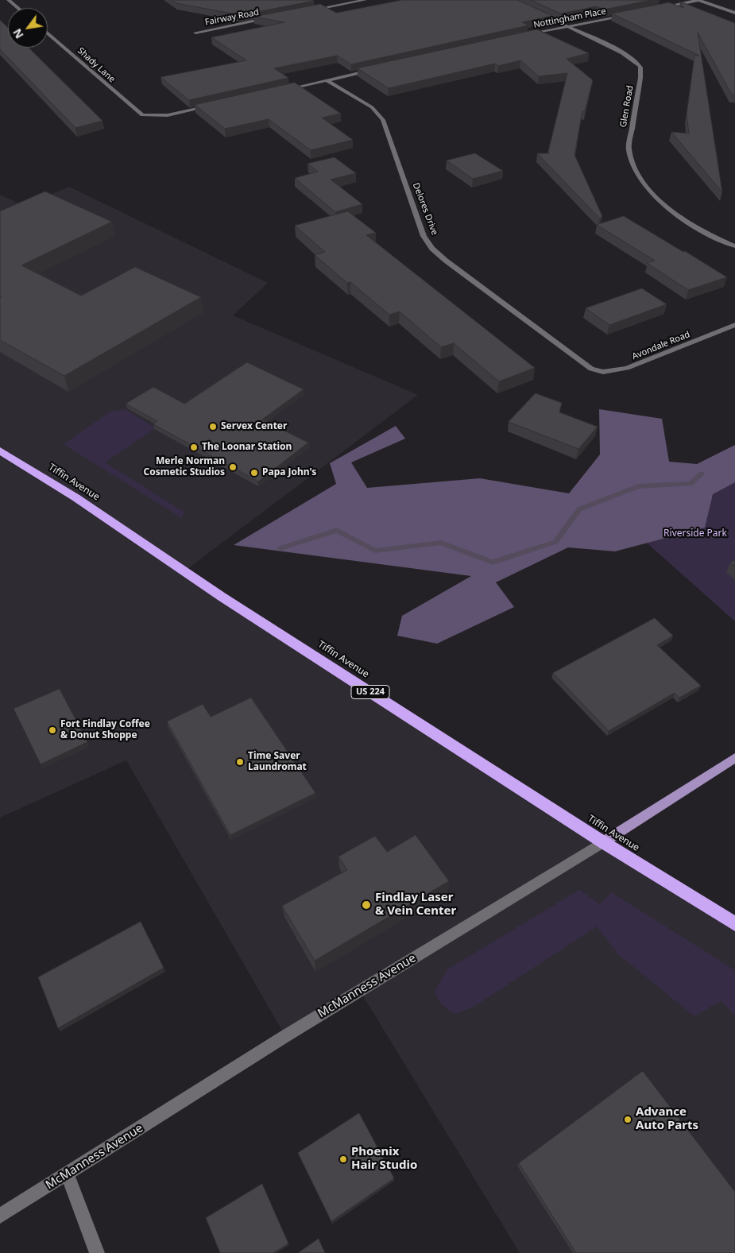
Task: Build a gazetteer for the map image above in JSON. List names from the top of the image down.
{
  "streets": {
    "highway": ["Tiffin Avenue", "US 224"],
    "main road": ["McManness Avenue"],
    "street": [
      "Fairway Road",
      "Nottingham Place",
      "Shady Lane",
      "Glen Road",
      "Delores Drive",
      "Avondale Road"
    ]
  },
  "crossings": [
    ["Nottingham Place", "Glen Road"],
    ["Delores Drive", "Avondale Road"],
    ["Tiffin Avenue", "McManness Avenue"]
  ],
  "parks": ["Riverside Park"],
  "places": [
    "Servex Center",
    "The Loonar Station",
    "Merle Norman Cosmetic Studios",
    "Papa John's",
    "Fort Findlay Coffee & Donut Shoppe",
    "Time Saver Laundromat",
    "Findlay Laser & Vein Center",
    "Advance Auto Parts",
    "Phoenix Hair Studio"
  ],
  "north": "bottom left"
}
